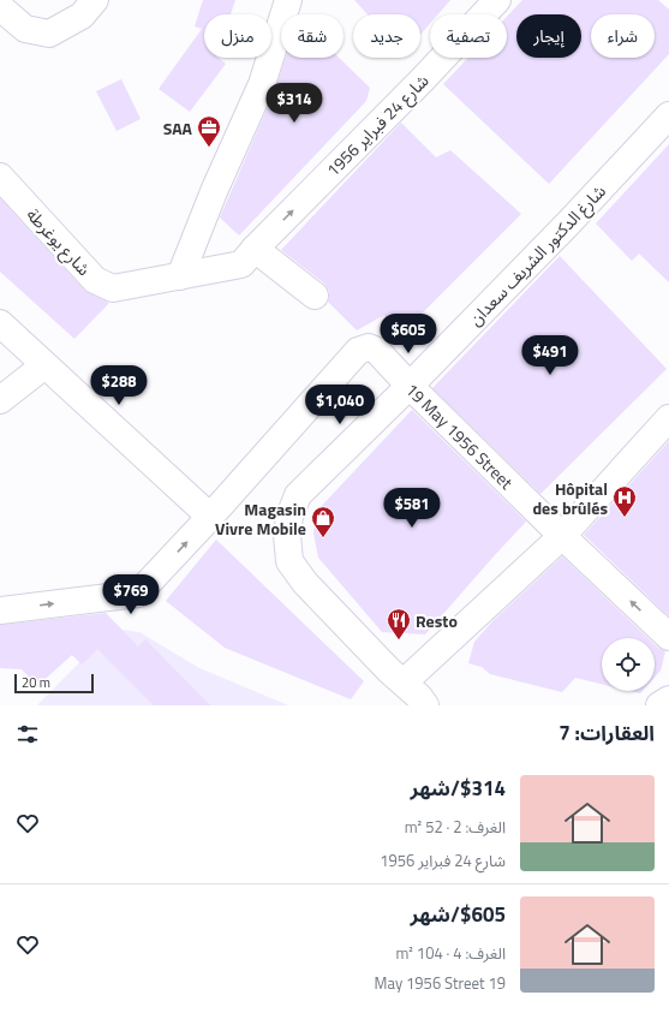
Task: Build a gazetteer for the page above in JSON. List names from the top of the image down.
{
  "streets": {
    "street": [
      "شارع 24 فبراير 1956",
      "شارع يوغرطة",
      "شارغ الدكتور الشريف سعدان",
      "19 May 1956 Street"
    ]
  },
  "crossings": [
    ["شارع 24 فبراير 1956", "شارع يوغرطة"],
    ["شارغ الدكتور الشريف سعدان", "19 May 1956 Street"]
  ],
  "places": {
    "office": ["SAA"],
    "hospital": ["Hôpital des brûlés"],
    "shop": ["Magasin Vivre Mobile"],
    "restaurant": ["Resto"]
  },
  "scale_bar": "20 m",
  "page": {
    "chip": [
      "شراء",
      "إيجار",
      "تصفية",
      "جديد",
      "شقة",
      "منزل"
    ],
    "price": [
      "$314",
      "$605",
      "$491",
      "$288",
      "$1,040",
      "$581",
      "$769"
    ],
    "scale": "20 m",
    "heading": "العقارات: 7",
    "list": [
      {
        "name": "$314/شهر",
        "note": "الغرف: 2 · 52 m² · شارع 24 فبراير 1956"
      },
      {
        "name": "$605/شهر",
        "note": "الغرف: 4 · 104 m² · 19 May 1956 Street"
      }
    ]
  }
}
